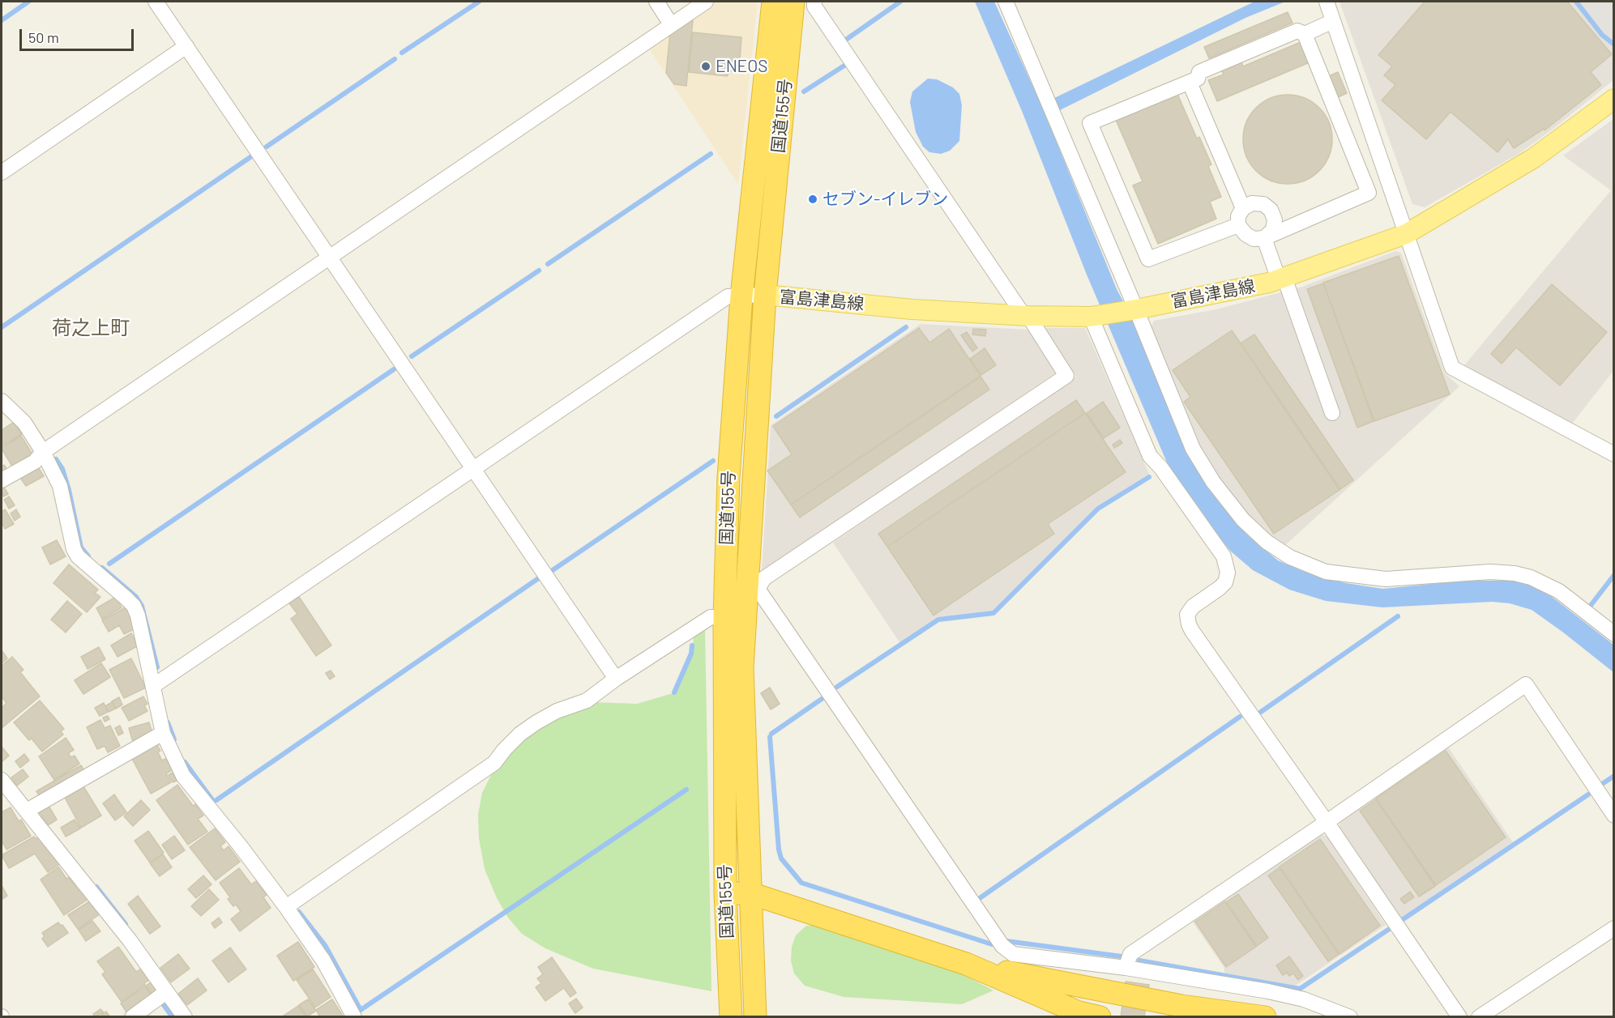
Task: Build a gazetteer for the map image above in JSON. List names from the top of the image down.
{
  "streets": {
    "highway": ["国道155号"],
    "main road": ["富島津島線"]
  },
  "crossings": [
    ["国道155号", "富島津島線"]
  ],
  "districts": ["荷之上町"],
  "places": ["ENEOS", "セブン-イレブン"],
  "scale_bar": "50 m"
}
